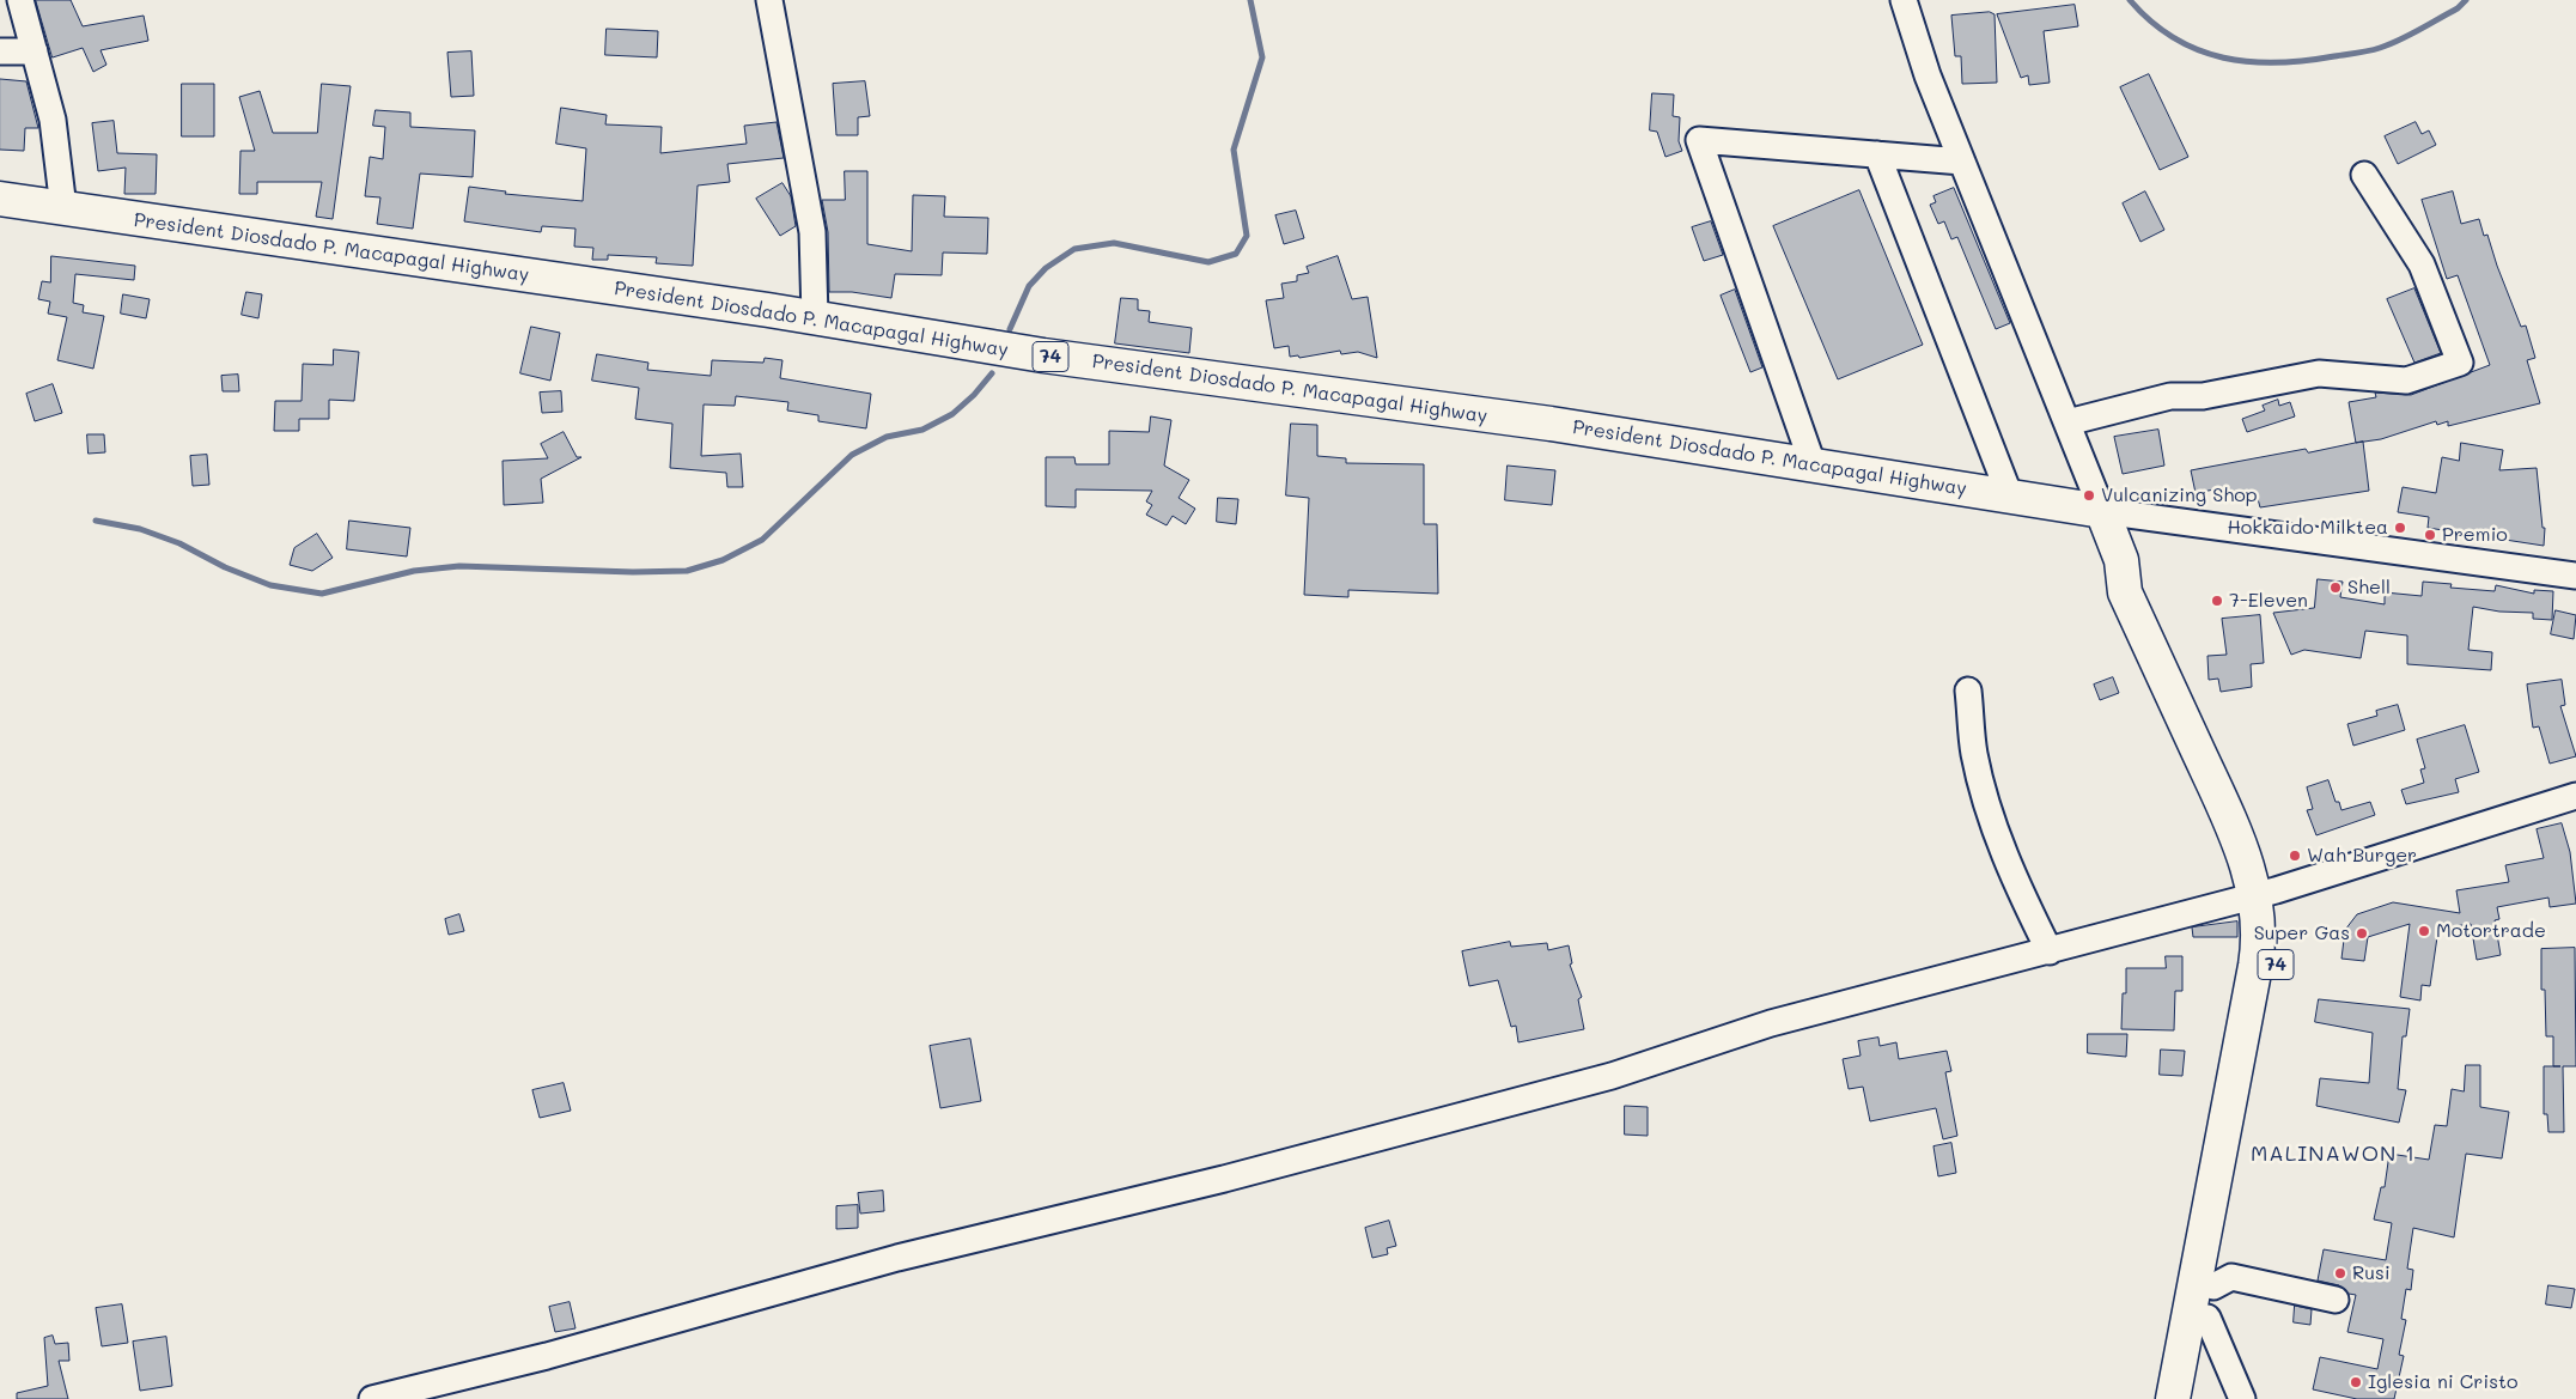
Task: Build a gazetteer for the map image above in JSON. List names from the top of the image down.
{
  "streets": {
    "highway": ["President Diosdado P. Macapagal Highway", "74"]
  },
  "crossings": [
    ["President Diosdado P. Macapagal Highway", "74"]
  ],
  "districts": ["MALINAWON 1"],
  "places": [
    "Vulcanizing Shop",
    "Hokkaido Milktea",
    "Premio",
    "Shell",
    "7-Eleven",
    "Wah Burger",
    "Motortrade",
    "Super Gas",
    "Rusi",
    "Iglesia ni Cristo"
  ]
}
